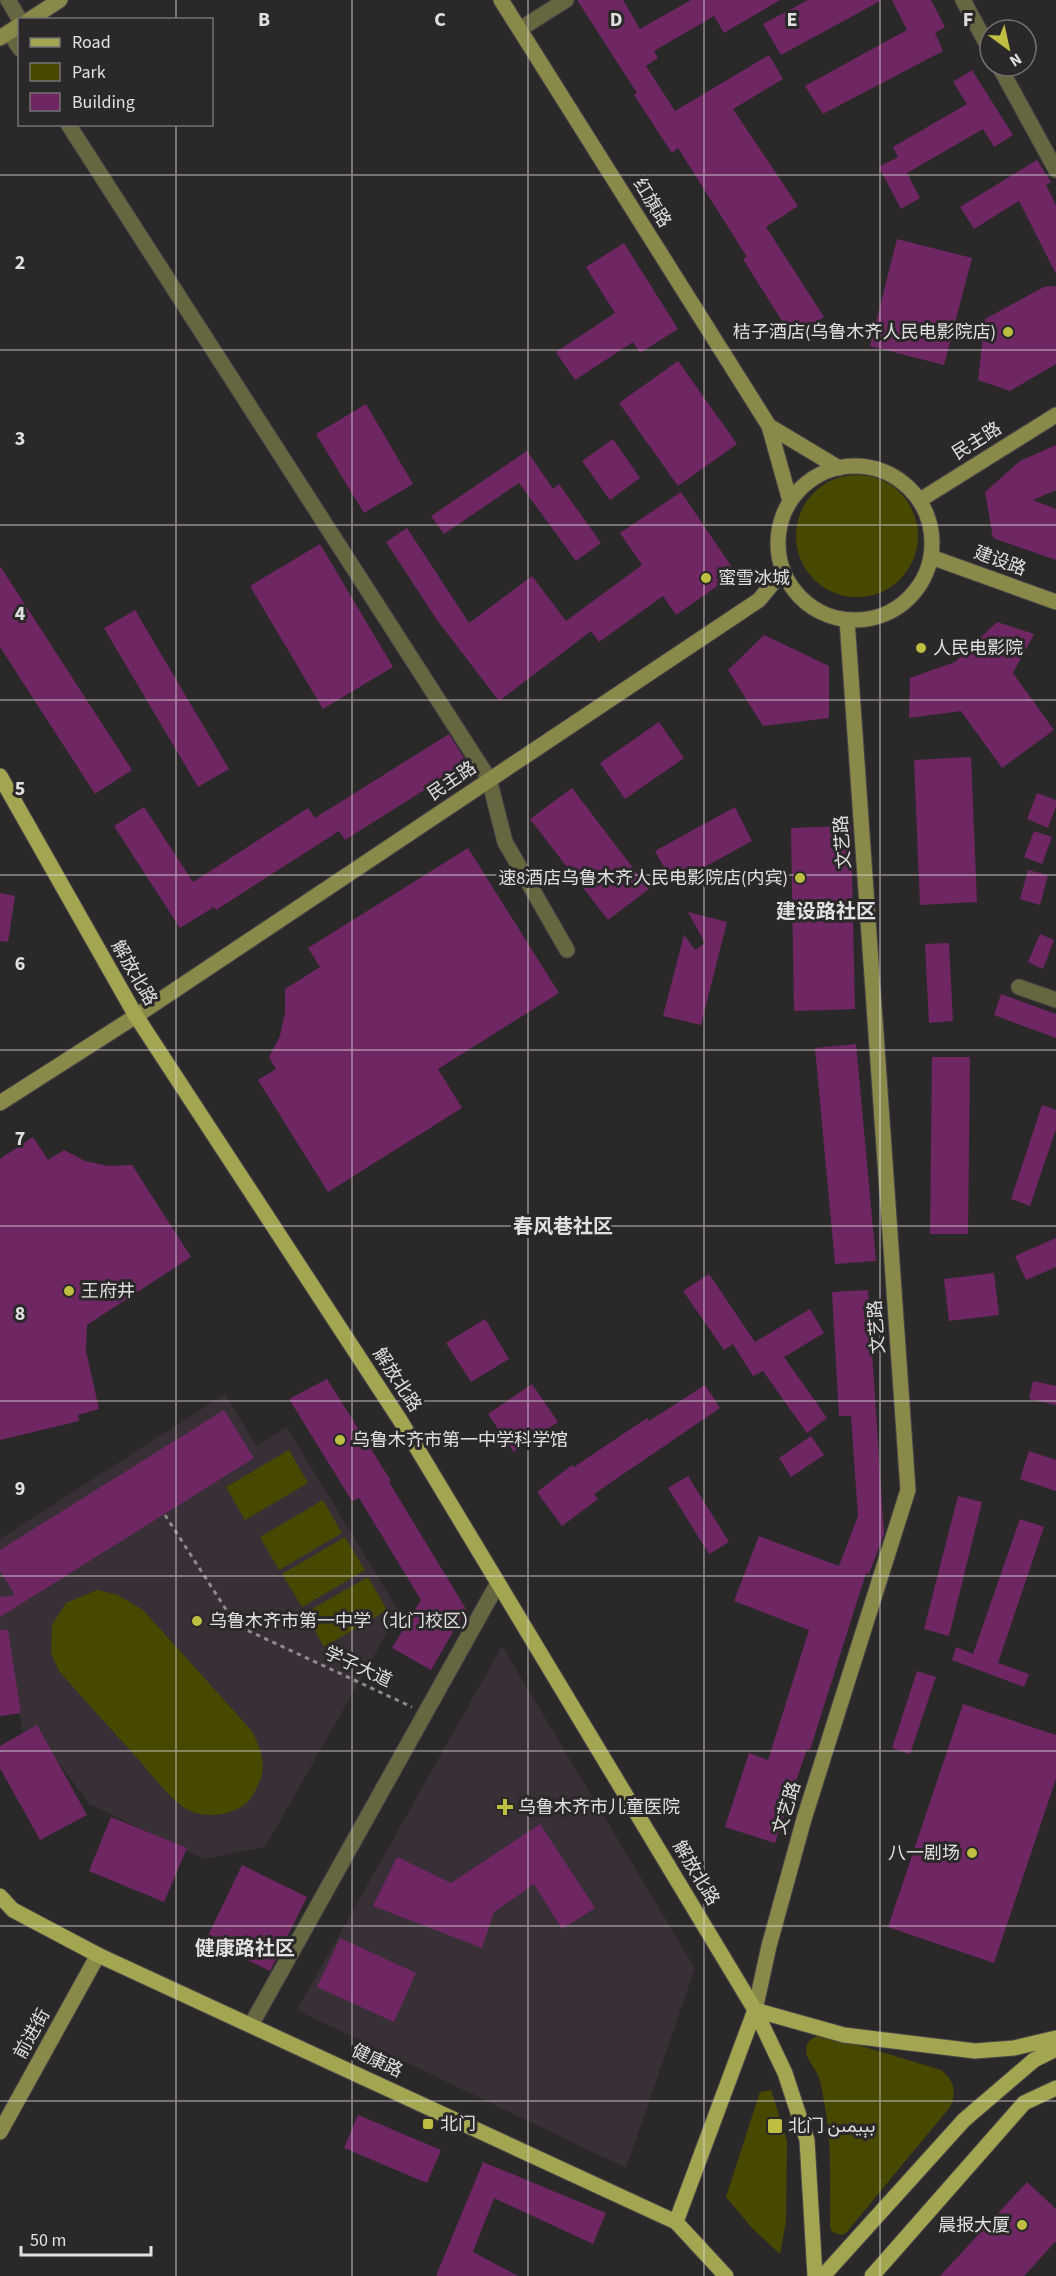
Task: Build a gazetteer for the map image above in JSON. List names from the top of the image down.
{
  "streets": {
    "main road": ["解放北路", "健康路"],
    "street": [
      "红旗路",
      "民主路",
      "建设路",
      "文艺路",
      "前进街"
    ],
    "path": ["学子大道"]
  },
  "crossings": [
    ["民主路", "建设路"],
    ["民主路", "文艺路"],
    ["民主路", "解放北路"],
    ["建设路", "文艺路"],
    ["文艺路", "解放北路"],
    ["前进街", "健康路"]
  ],
  "districts": ["建设路社区", "春风巷社区", "健康路社区"],
  "places": {
    "other": [
      "桔子酒店(乌鲁木齐人民电影院店)",
      "蜜雪冰城",
      "人民电影院",
      "速8酒店乌鲁木齐人民电影院店(内宾)",
      "王府井",
      "乌鲁木齐市第一中学科学馆",
      "乌鲁木齐市第一中学（北门校区）",
      "八一剧场",
      "晨报大厦"
    ],
    "health": ["乌鲁木齐市儿童医院"],
    "transit": ["北门", "北门 بېيمىن"]
  },
  "legend": ["Road", "Park", "Building"],
  "scale_bar": "50 m",
  "north": "bottom right",
  "grid": {
    "columns": [
      "B",
      "C",
      "D",
      "E",
      "F"
    ],
    "rows": [
      "2",
      "3",
      "4",
      "5",
      "6",
      "7",
      "8",
      "9"
    ]
  }
}
